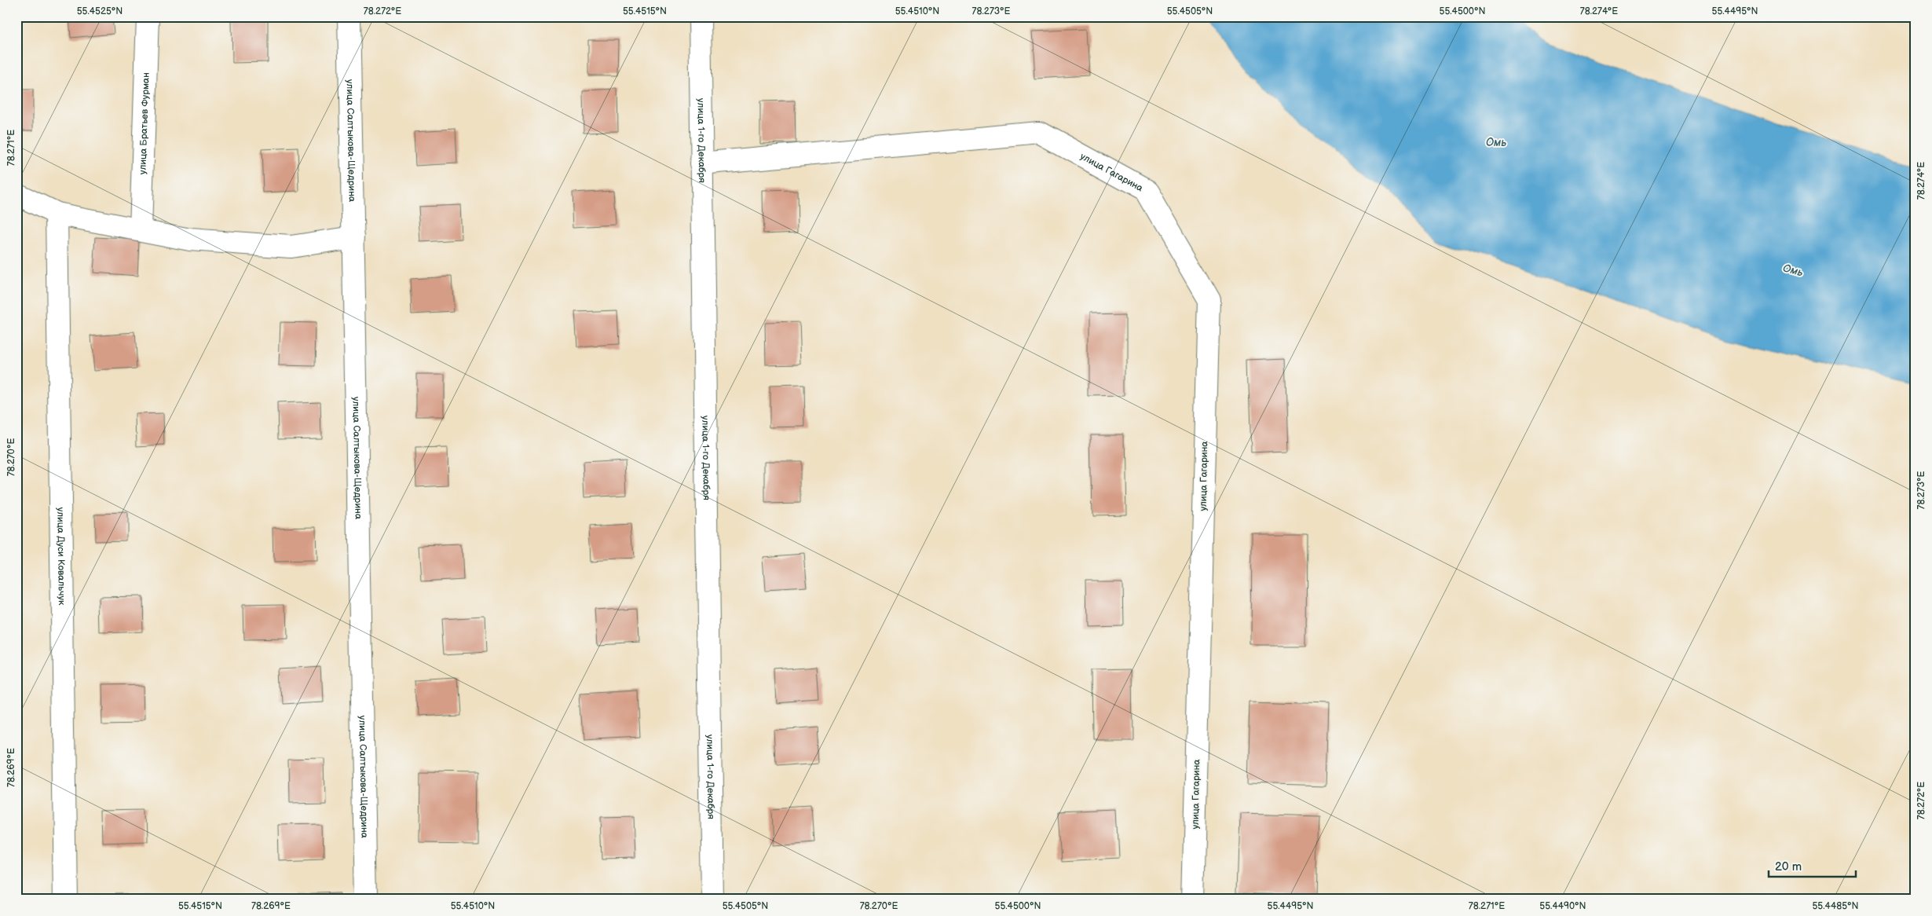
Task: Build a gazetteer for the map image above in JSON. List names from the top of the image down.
{
  "streets": {
    "street": [
      "улица Братьев Фурман",
      "улица Салтыкова-Щедрина",
      "улица 1-го Декабря",
      "улица Гагарина",
      "улица Дуси Ковальчук"
    ]
  },
  "crossings": [
    ["улица 1-го Декабря", "улица Гагарина"]
  ],
  "water": ["Омь"],
  "scale_bar": "20 m",
  "coordinates": [
    "55.4525°N",
    "78.272°E",
    "55.4515°N",
    "55.4510°N",
    "78.273°E",
    "55.4505°N",
    "55.4500°N",
    "78.274°E",
    "55.4495°N",
    "78.271°E",
    "78.270°E",
    "78.269°E",
    "55.4490°N",
    "55.4485°N"
  ]
}
